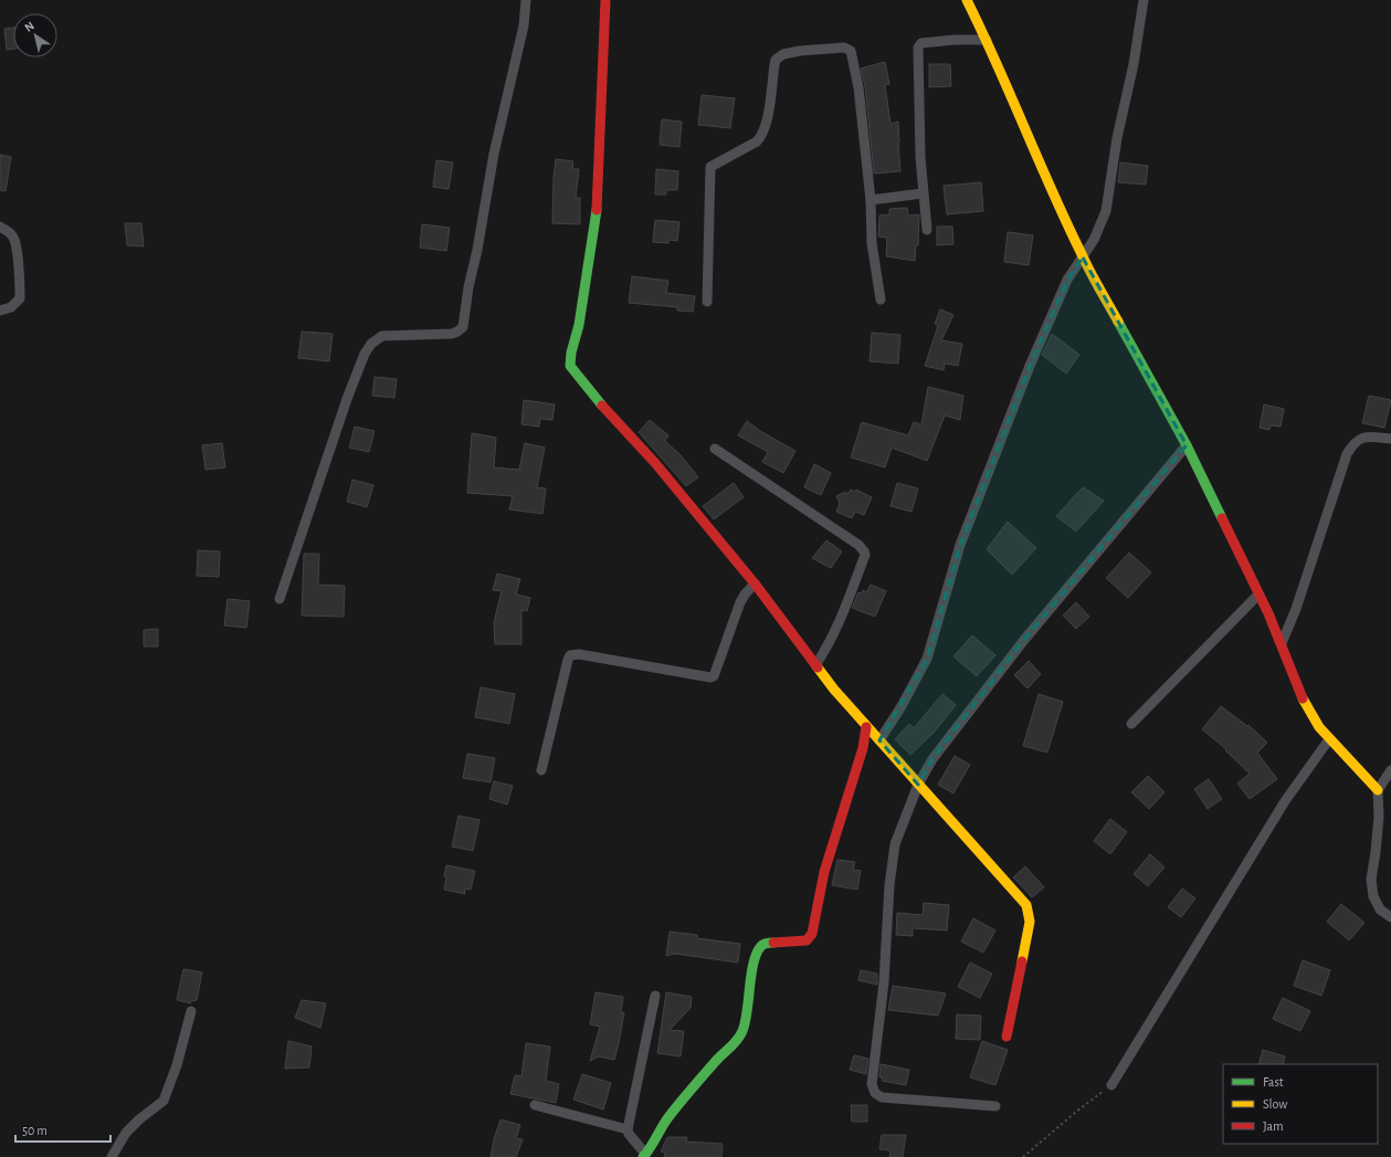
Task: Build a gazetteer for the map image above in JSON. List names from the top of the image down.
{
  "legend": ["Fast", "Slow", "Jam"],
  "scale_bar": "50 m",
  "north": "top left"
}
